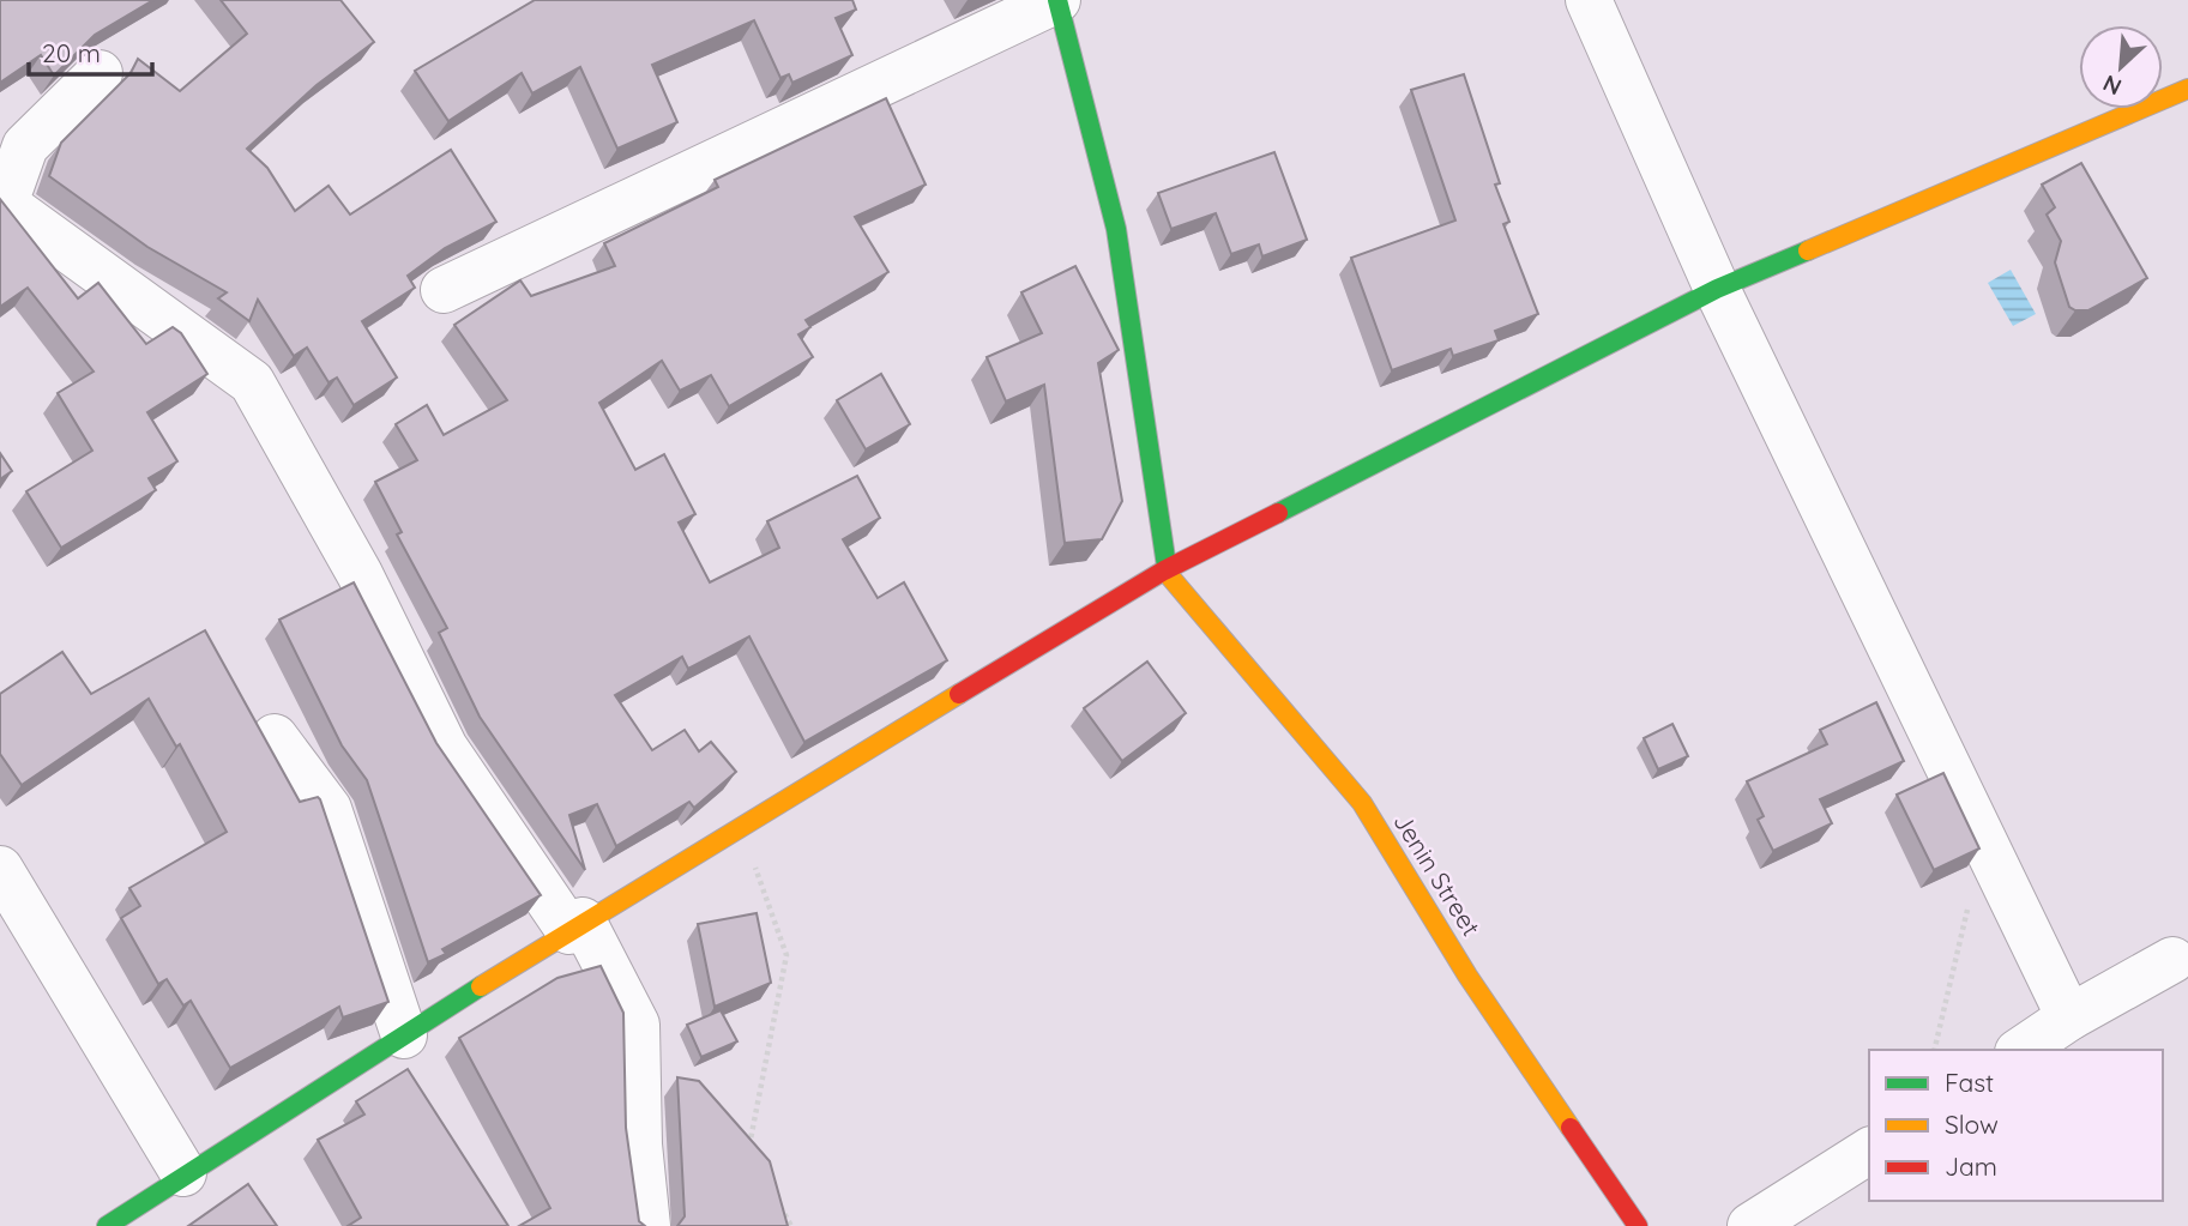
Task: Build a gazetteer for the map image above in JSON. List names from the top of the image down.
{
  "streets": {
    "street": ["Jenin Street"]
  },
  "legend": ["Fast", "Slow", "Jam"],
  "scale_bar": "20 m",
  "north": "bottom left"
}
